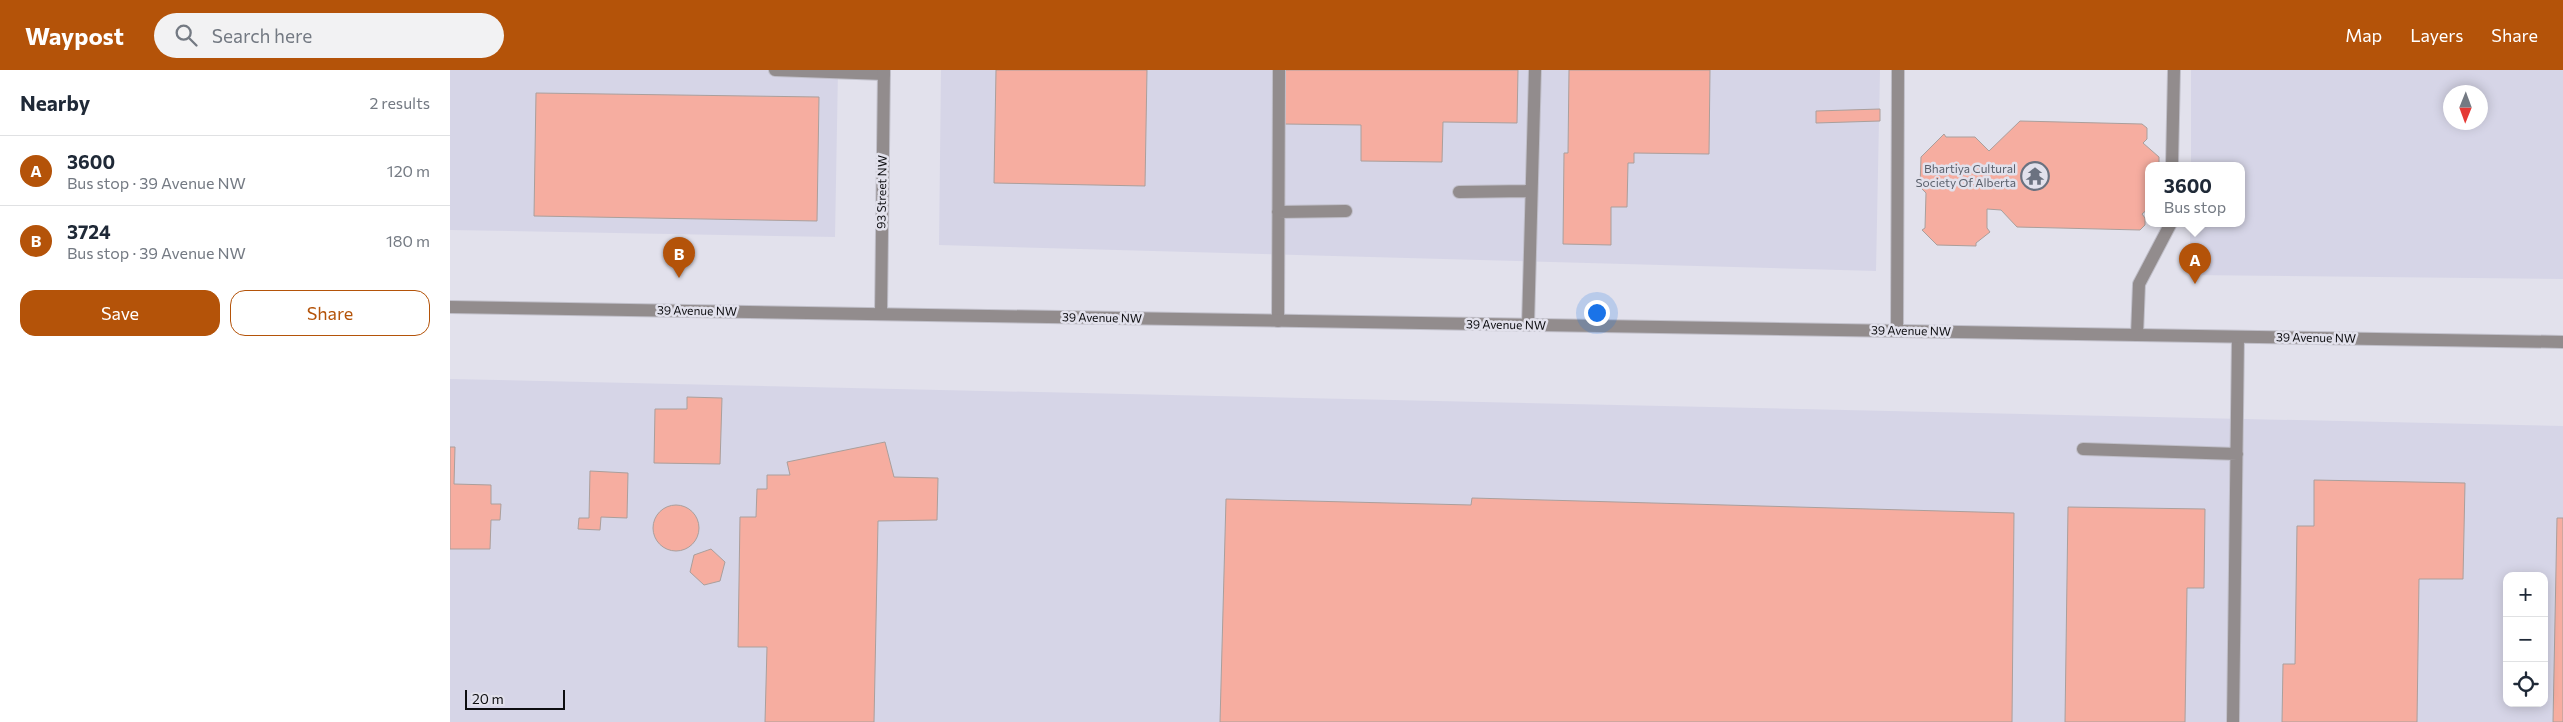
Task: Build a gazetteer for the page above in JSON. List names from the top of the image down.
{
  "streets": {
    "street": ["93 Street NW", "39 Avenue NW"]
  },
  "crossings": [
    ["93 Street NW", "39 Avenue NW"]
  ],
  "places": {
    "temple": ["Bhartiya Cultural Society Of Alberta"]
  },
  "scale_bar": "20 m",
  "north": "bottom",
  "page": {
    "header": "Waypost",
    "search": "Search here",
    "nav": ["Map", "Layers", "Share"],
    "heading": ["Nearby", "2 results"],
    "list": [
      {
        "mark": "A",
        "name": "3600",
        "note": "Bus stop · 39 Avenue NW",
        "value": "120 m"
      },
      {
        "mark": "B",
        "name": "3724",
        "note": "Bus stop · 39 Avenue NW",
        "value": "180 m"
      }
    ],
    "popup": ["3600", "Bus stop"],
    "pins": ["B", "A"],
    "buttons": ["Save", "Share"],
    "map_buttons": ["+", "−"],
    "scale": "20 m"
  }
}
